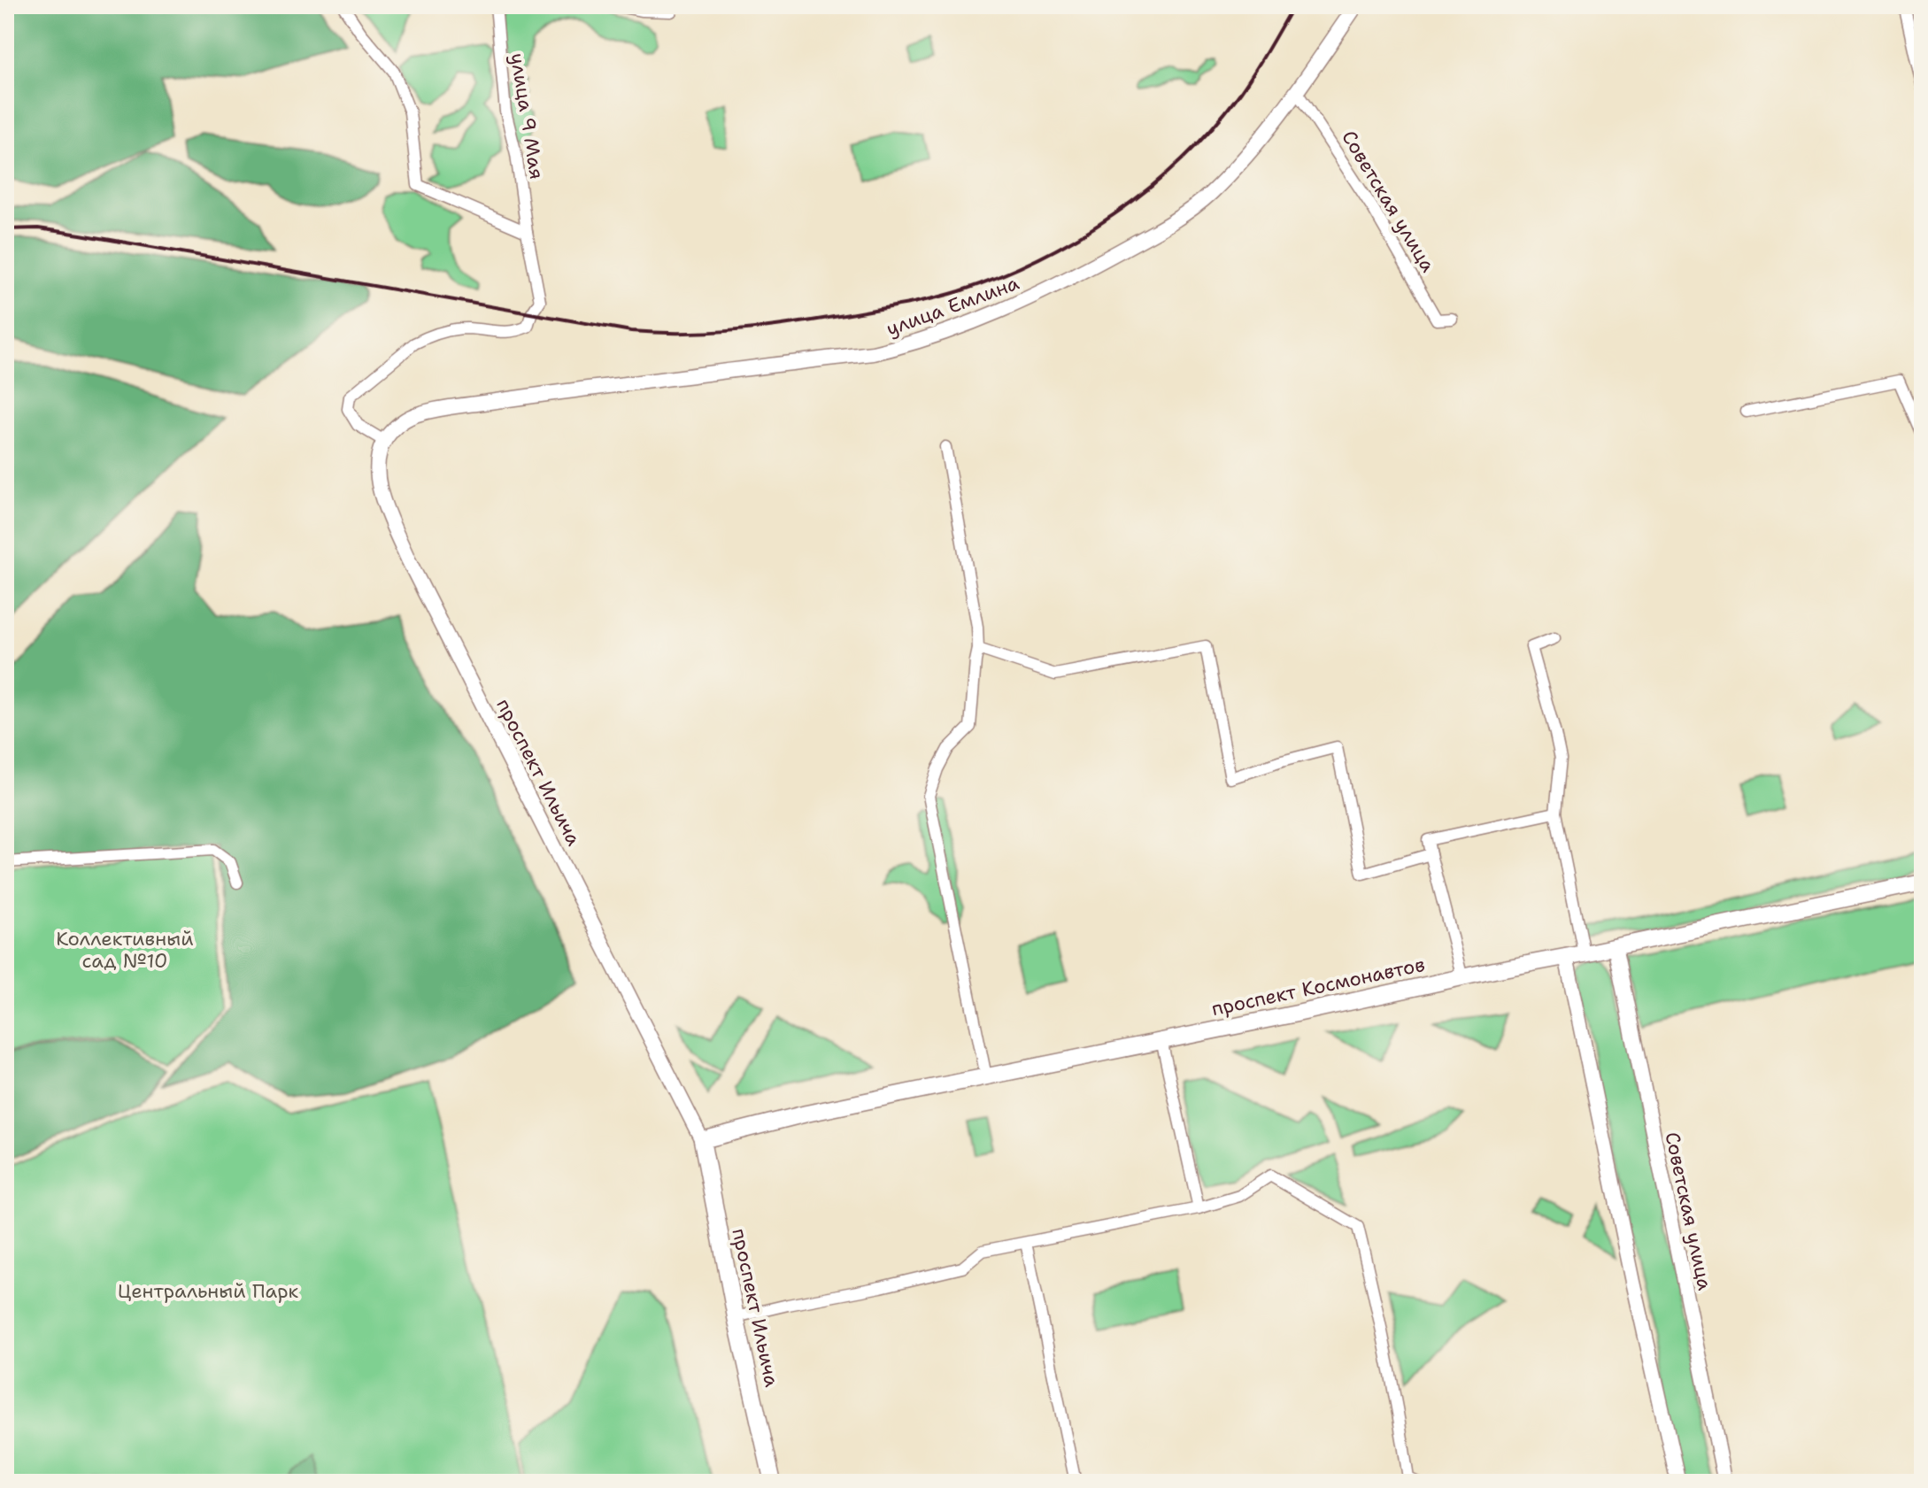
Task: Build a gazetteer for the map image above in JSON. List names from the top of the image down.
{
  "streets": {
    "main road": ["проспект Ильича", "проспект Космонавтов"],
    "street": ["улица 9 Мая", "Советская улица", "улица Емлина"]
  },
  "crossings": [
    ["улица 9 Мая", "улица Емлина"],
    ["улица 9 Мая", "проспект Ильича"],
    ["Советская улица", "улица Емлина"],
    ["Советская улица", "проспект Космонавтов"],
    ["улица Емлина", "проспект Ильича"],
    ["проспект Ильича", "проспект Космонавтов"]
  ],
  "parks": ["Коллективный сад №10", "Центральный Парк"]
}
